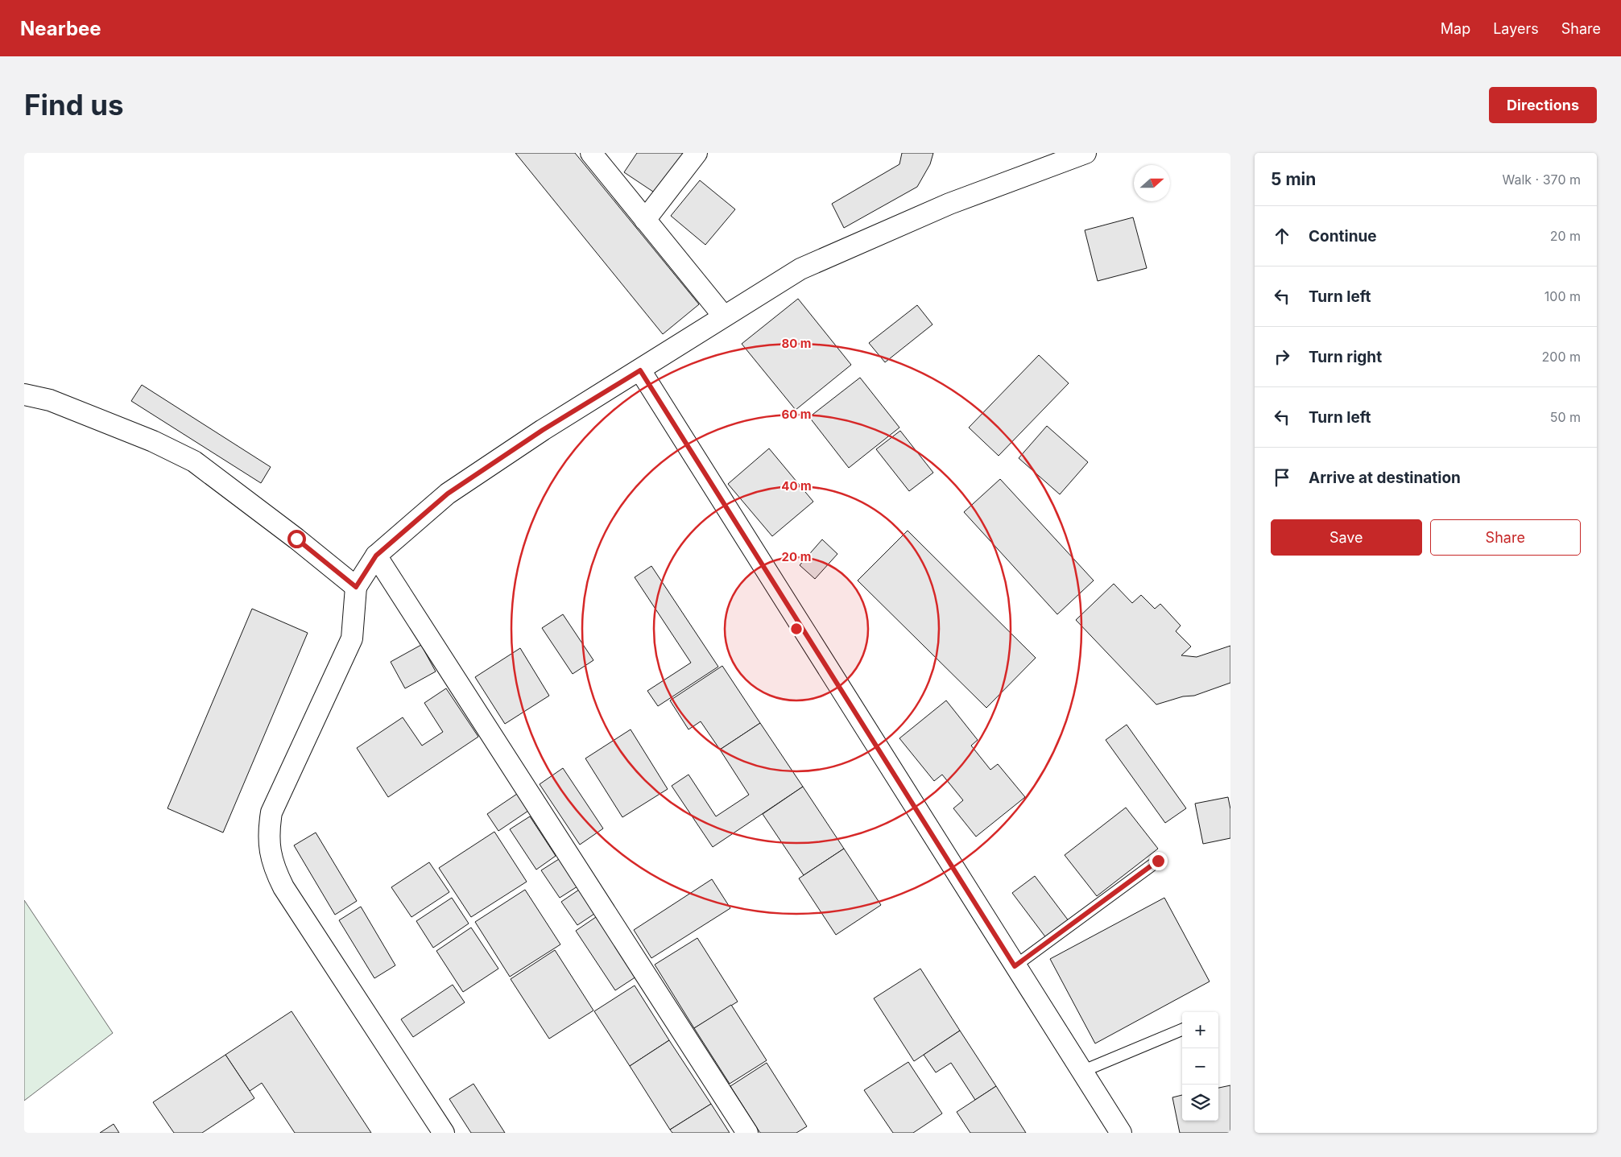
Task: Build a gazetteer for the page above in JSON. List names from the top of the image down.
{
  "north": "right",
  "page": {
    "header": "Nearbee",
    "nav": ["Map", "Layers", "Share"],
    "buttons": [
      "Directions",
      ["Save", "Share"]
    ],
    "title": "Find us",
    "heading": ["5 min", "Walk · 370 m"],
    "list": [
      ["Continue", "20 m"],
      ["Turn left", "100 m"],
      ["Turn right", "200 m"],
      ["Turn left", "50 m"],
      "Arrive at destination"
    ],
    "map_buttons": ["+", "−"]
  },
  "rings": [
    "80 m",
    "60 m",
    "40 m",
    "20 m"
  ]
}
